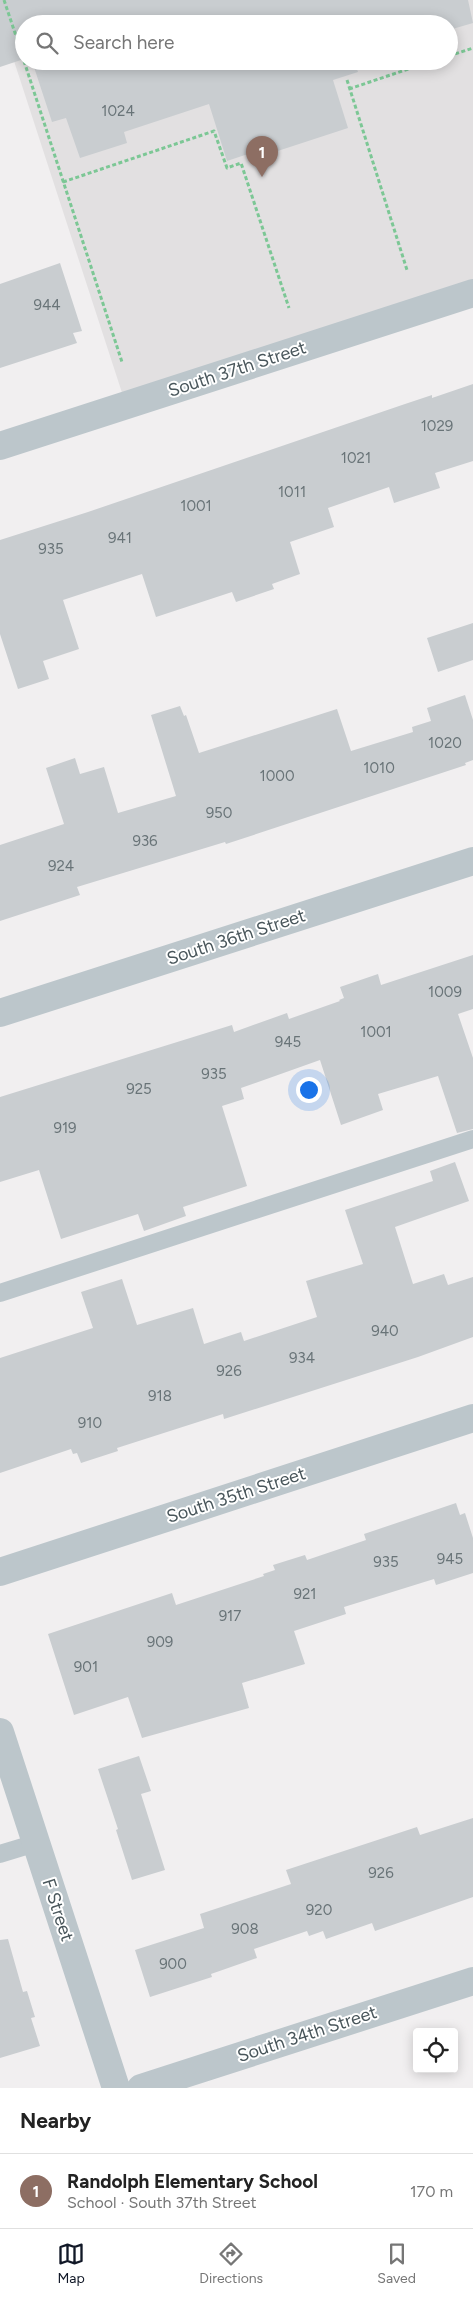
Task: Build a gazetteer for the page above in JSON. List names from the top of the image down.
{
  "streets": {
    "street": [
      "South 37th Street",
      "South 36th Street",
      "South 35th Street",
      "F Street",
      "South 34th Street"
    ]
  },
  "house_numbers": [
    "1024",
    "944",
    "1029",
    "1021",
    "1011",
    "1001",
    "941",
    "935",
    "1020",
    "1010",
    "1000",
    "950",
    "936",
    "924",
    "1009",
    "1001",
    "945",
    "935",
    "925",
    "919",
    "940",
    "934",
    "926",
    "918",
    "910",
    "945",
    "935",
    "921",
    "917",
    "909",
    "901",
    "926",
    "920",
    "908",
    "900"
  ],
  "page": {
    "search": "Search here",
    "pins": "1",
    "heading": "Nearby",
    "list": [
      {
        "mark": "1",
        "name": "Randolph Elementary School",
        "note": "School · South 37th Street",
        "value": "170 m"
      }
    ],
    "nav": ["Map", "Directions", "Saved"]
  }
}
